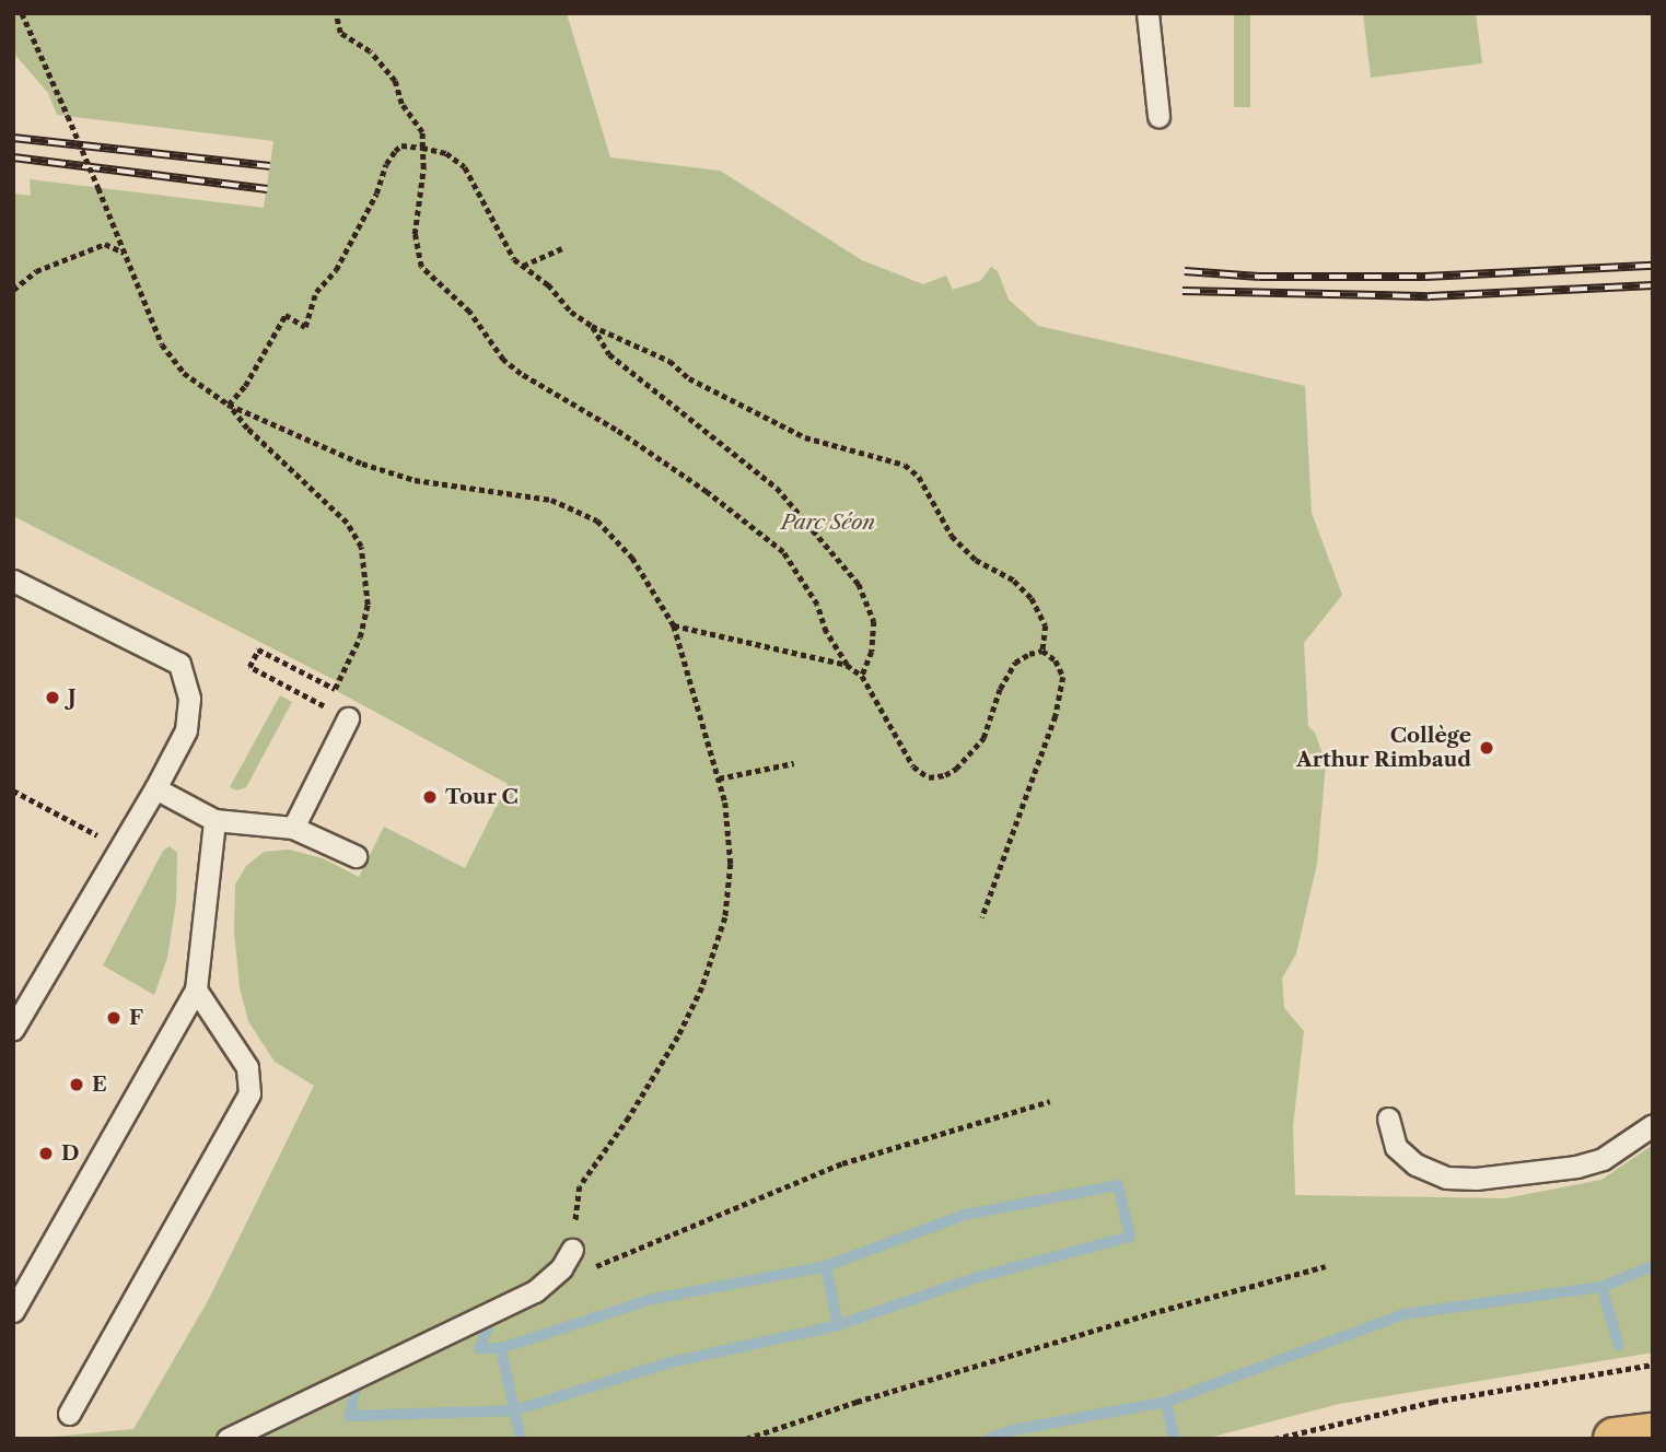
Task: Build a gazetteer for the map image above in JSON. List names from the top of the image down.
{
  "parks": ["Parc Séon"],
  "places": [
    "J",
    "Collège Arthur Rimbaud",
    "Tour C",
    "F",
    "E",
    "D"
  ]
}
